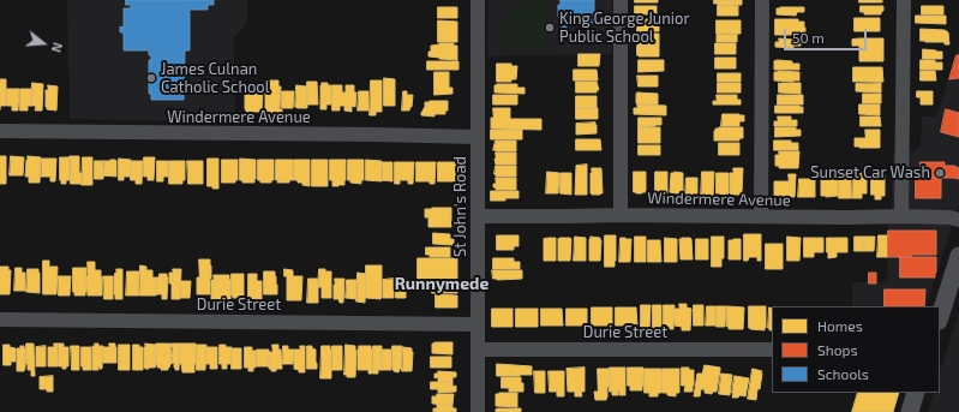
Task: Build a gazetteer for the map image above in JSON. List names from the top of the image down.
{
  "streets": {
    "street": ["Windermere Avenue", "St John's Road", "Durie Street"]
  },
  "crossings": [
    ["Windermere Avenue", "St John's Road"],
    ["St John's Road", "Durie Street"]
  ],
  "districts": ["Runnymede"],
  "places": ["King George Junior Public School", "James Culnan Catholic School", "Sunset Car Wash"],
  "legend": ["Homes", "Shops", "Schools"],
  "scale_bar": "50 m",
  "north": "right"
}
